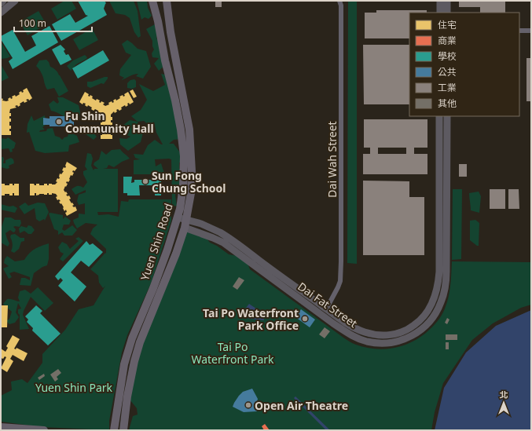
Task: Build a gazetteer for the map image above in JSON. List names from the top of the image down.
{
  "streets": {
    "main road": ["Yuen Shin Road"],
    "street": ["Dai Wah Street", "Dai Fat Street"]
  },
  "crossings": [
    ["Dai Wah Street", "Dai Fat Street"],
    ["Yuen Shin Road", "Dai Fat Street"]
  ],
  "parks": ["Tai Po Waterfront Park", "Yuen Shin Park"],
  "places": [
    "Fu Shin Community Hall",
    "Sun Fong Chung School",
    "Tai Po Waterfront Park Office",
    "Open Air Theatre"
  ],
  "legend": [
    "住宅",
    "商業",
    "學校",
    "公共",
    "工業",
    "其他"
  ],
  "scale_bar": "100 m",
  "north": "top"
}
